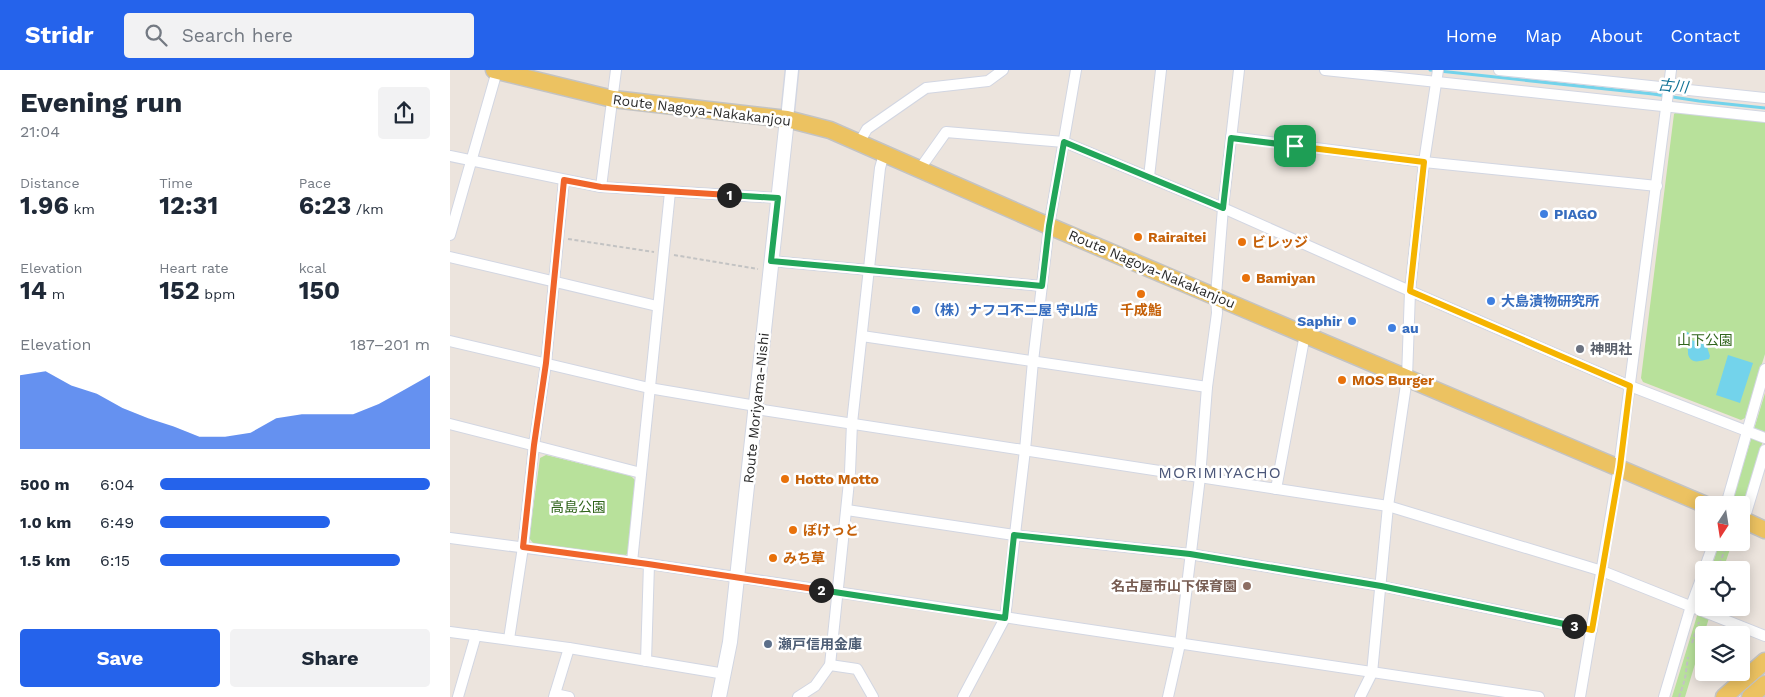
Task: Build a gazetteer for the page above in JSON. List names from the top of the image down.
{
  "streets": {
    "main road": ["Route Nagoya-Nakakanjou", "Route Moriyama-Nishi"]
  },
  "crossings": [
    ["Route Nagoya-Nakakanjou", "Route Moriyama-Nishi"]
  ],
  "districts": ["MORIMIYACHO"],
  "water": ["古川"],
  "parks": ["山下公園", "高島公園"],
  "places": [
    "PIAGO",
    "Rairaitei",
    "ビレッジ",
    "Bamiyan",
    "千成鮨",
    "大島漬物研究所",
    "（株）ナフコ不二屋 守山店",
    "Saphir",
    "au",
    "神明社",
    "MOS Burger",
    "Hotto Motto",
    "ぽけっと",
    "みち草",
    "名古屋市山下保育園",
    "瀬戸信用金庫"
  ],
  "north": "bottom",
  "page": {
    "header": "Stridr",
    "search": "Search here",
    "nav": [
      "Home",
      "Map",
      "About",
      "Contact"
    ],
    "heading": ["Evening run", "21:04"],
    "stats": [
      ["Distance", "1.96 km"],
      ["Time", "12:31"],
      ["Pace", "6:23 /km"],
      ["Elevation", "14 m"],
      ["Heart rate", "152 bpm"],
      ["kcal", "150"]
    ],
    "pins": ["1", "2", "3"],
    "chart": ["Elevation", "187–201 m"],
    "list": [
      {
        "name": "500 m",
        "note": "6:04"
      },
      {
        "name": "1.0 km",
        "note": "6:49"
      },
      {
        "name": "1.5 km",
        "note": "6:15"
      }
    ],
    "buttons": ["Save", "Share"]
  }
}
